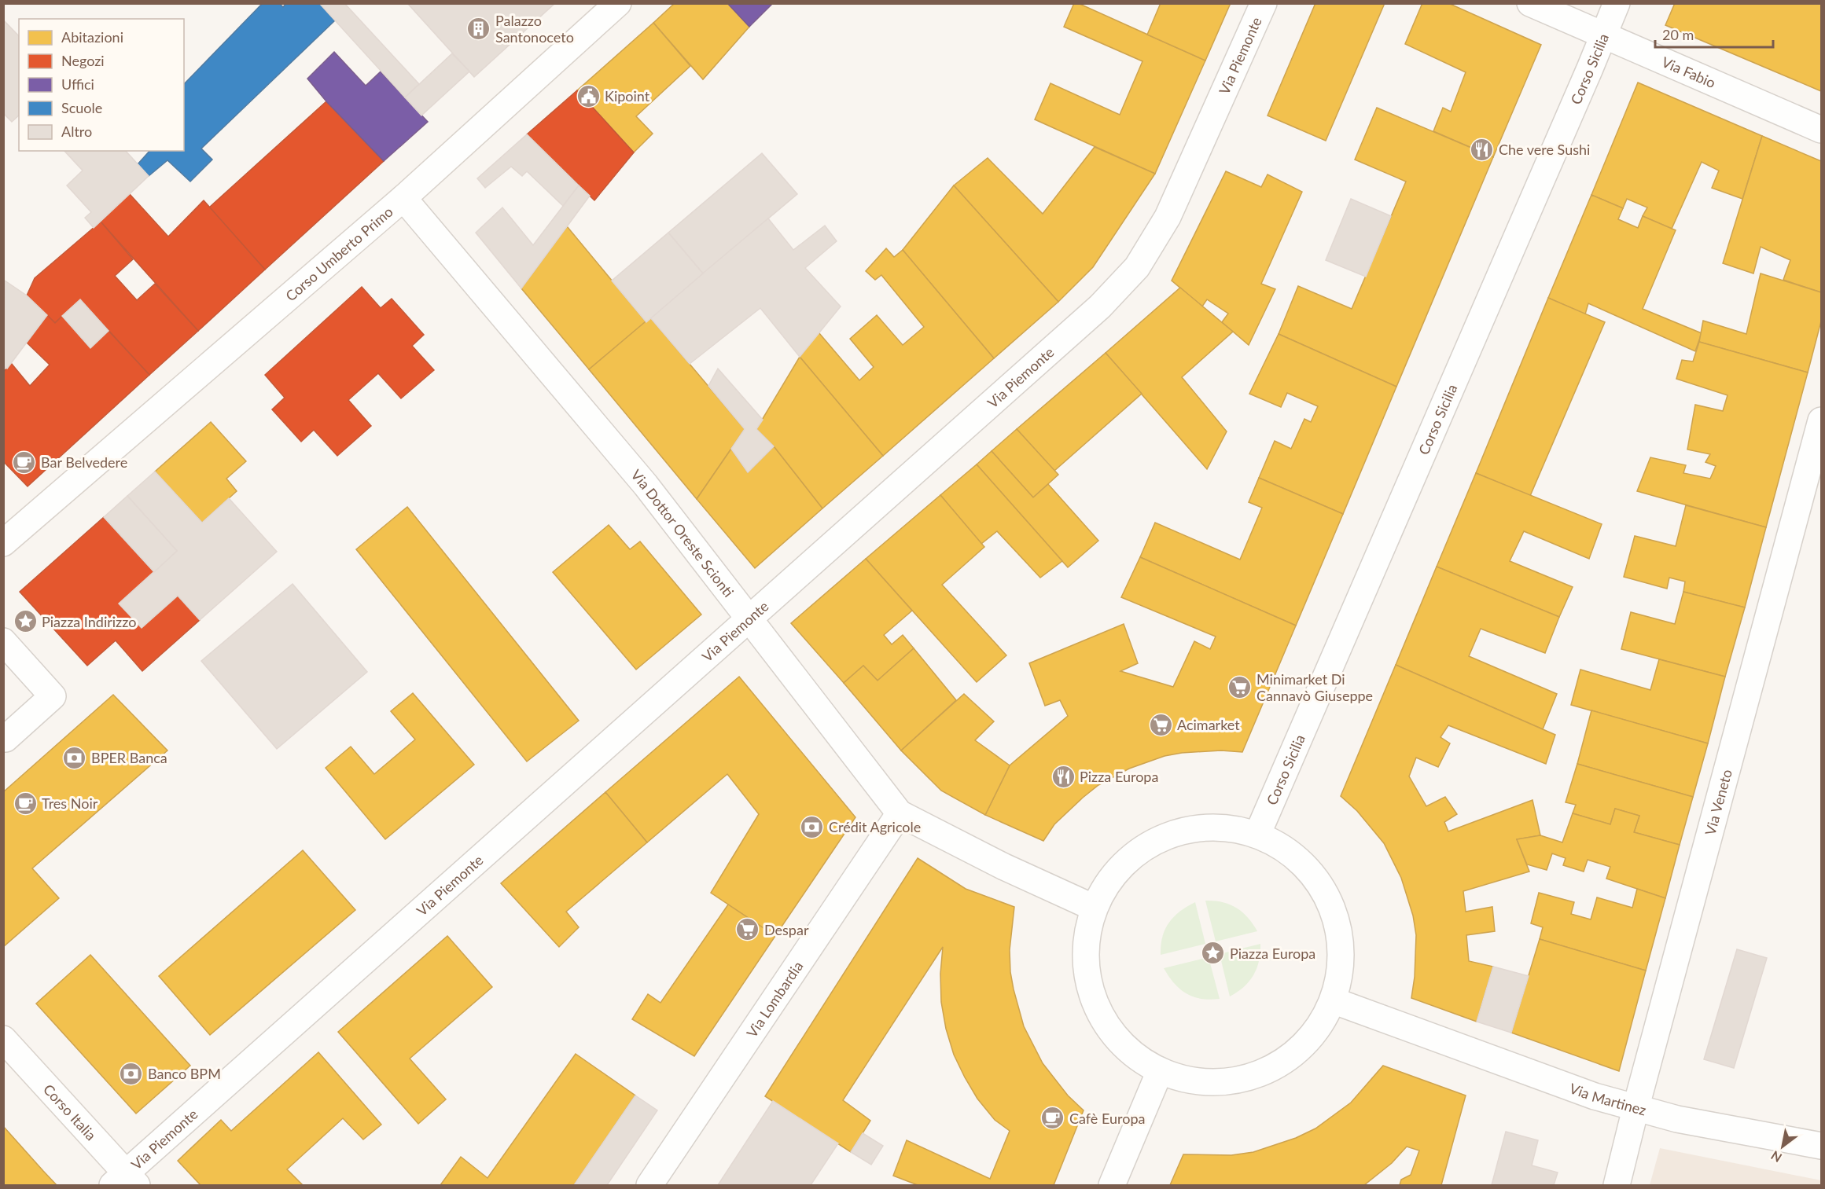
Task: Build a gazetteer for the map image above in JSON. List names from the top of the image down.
{
  "streets": {
    "street": [
      "Via Piemonte",
      "Corso Sicilia",
      "Via Fabio",
      "Corso Umberto Primo",
      "Via Dottor Oreste Scionti",
      "Via Veneto",
      "Via Lombardia",
      "Via Martinez",
      "Corso Italia"
    ]
  },
  "crossings": [
    ["Via Piemonte", "Via Dottor Oreste Scionti"],
    ["Via Piemonte", "Corso Italia"],
    ["Corso Sicilia", "Via Fabio"],
    ["Corso Umberto Primo", "Via Dottor Oreste Scionti"],
    ["Via Dottor Oreste Scionti", "Via Lombardia"],
    ["Via Veneto", "Via Martinez"]
  ],
  "places": {
    "building": ["Palazzo Santonoceto"],
    "public building": ["Kipoint"],
    "restaurant": ["Che vere Sushi", "Pizza Europa"],
    "cafe": ["Bar Belvedere", "Tres Noir", "Cafè Europa"],
    "place": ["Piazza Indirizzo", "Piazza Europa"],
    "supermarket": ["Minimarket Di Cannavò Giuseppe", "Acimarket", "Despar"],
    "bank": ["BPER Banca", "Crédit Agricole", "Banco BPM"]
  },
  "legend": [
    "Abitazioni",
    "Negozi",
    "Uffici",
    "Scuole",
    "Altro"
  ],
  "scale_bar": "20 m",
  "north": "bottom left"
}
